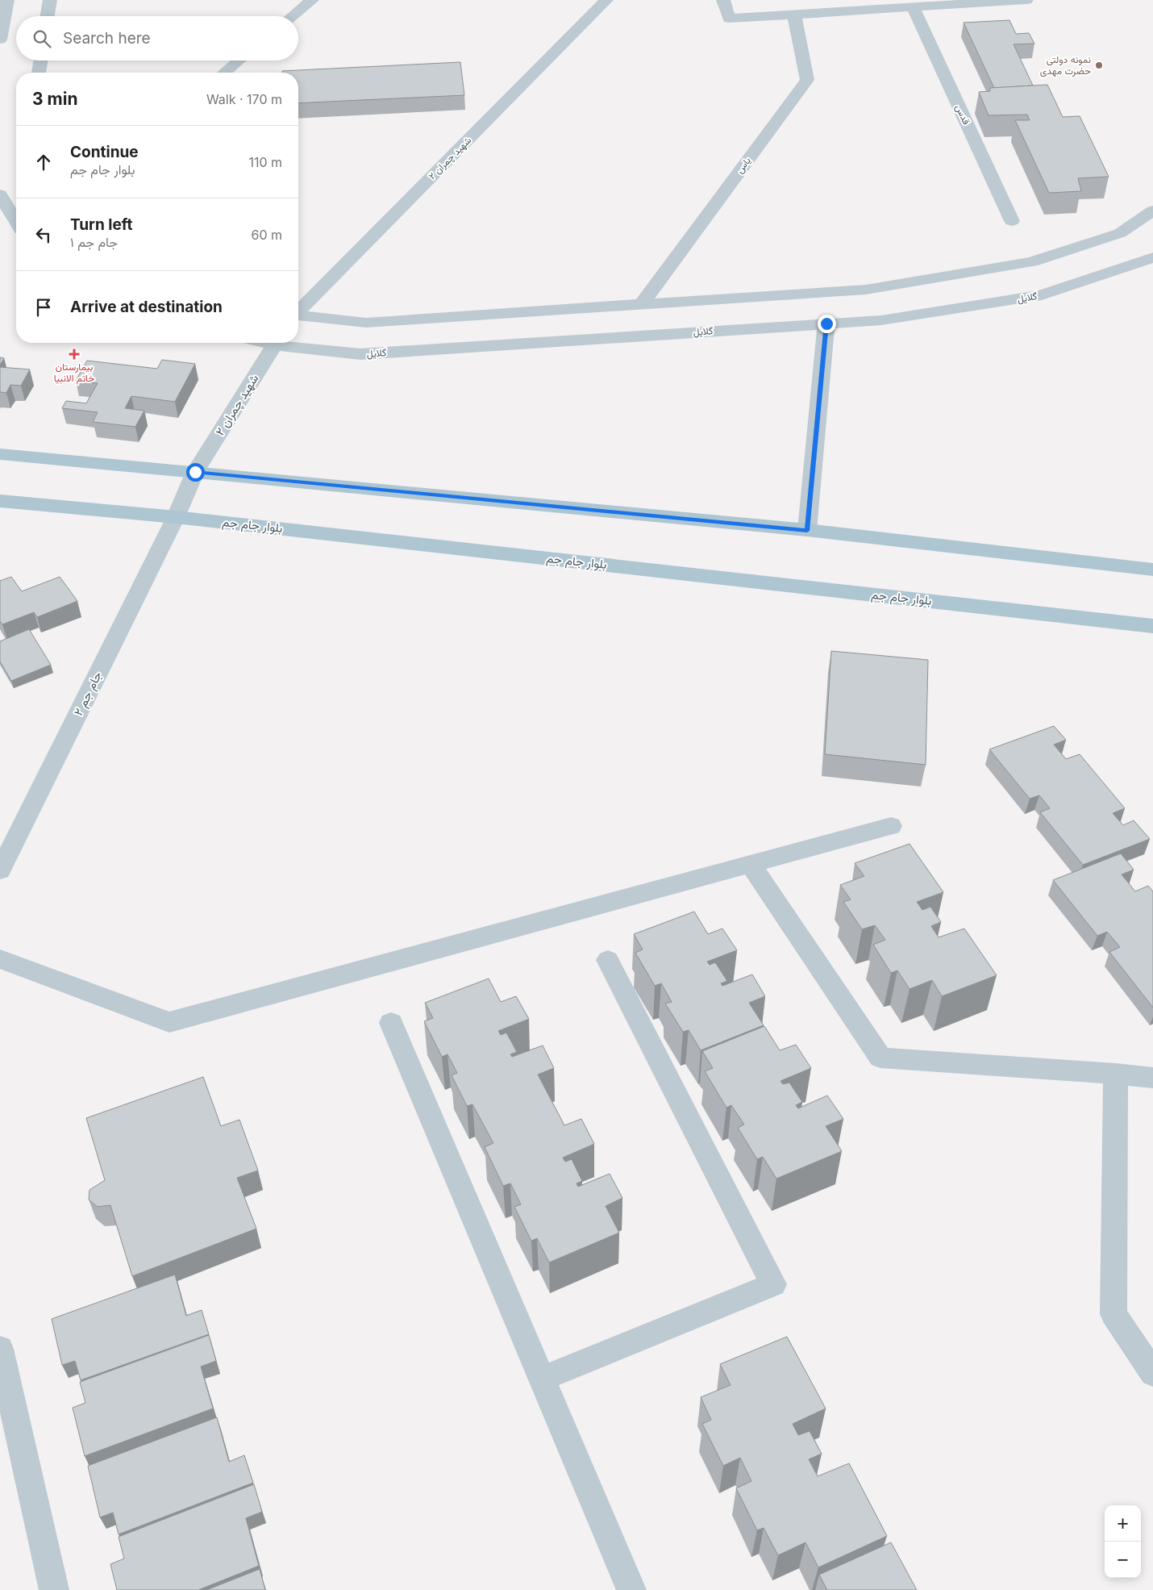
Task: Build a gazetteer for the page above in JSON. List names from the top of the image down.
{
  "streets": {
    "main road": ["بلوار جام جم"],
    "street": [
      "قدس",
      "شهید چمران ۲",
      "یاس",
      "گلایل",
      "جام جم ۲"
    ]
  },
  "crossings": [
    ["شهید چمران ۲", "بلوار جام جم"],
    ["شهید چمران ۲", "جام جم ۲"],
    ["بلوار جام جم", "جام جم ۲"]
  ],
  "places": {
    "other": ["نمونه دولتی حضرت مهدی"],
    "health": ["بیمارستان خاتم الانبیا"]
  },
  "page": {
    "search": "Search here",
    "heading": ["3 min", "Walk · 170 m"],
    "list": [
      ["Continue", "بلوار جام جم", "110 m"],
      ["Turn left", "جام جم ۱", "60 m"],
      "Arrive at destination"
    ],
    "map_buttons": ["+", "−"]
  }
}
